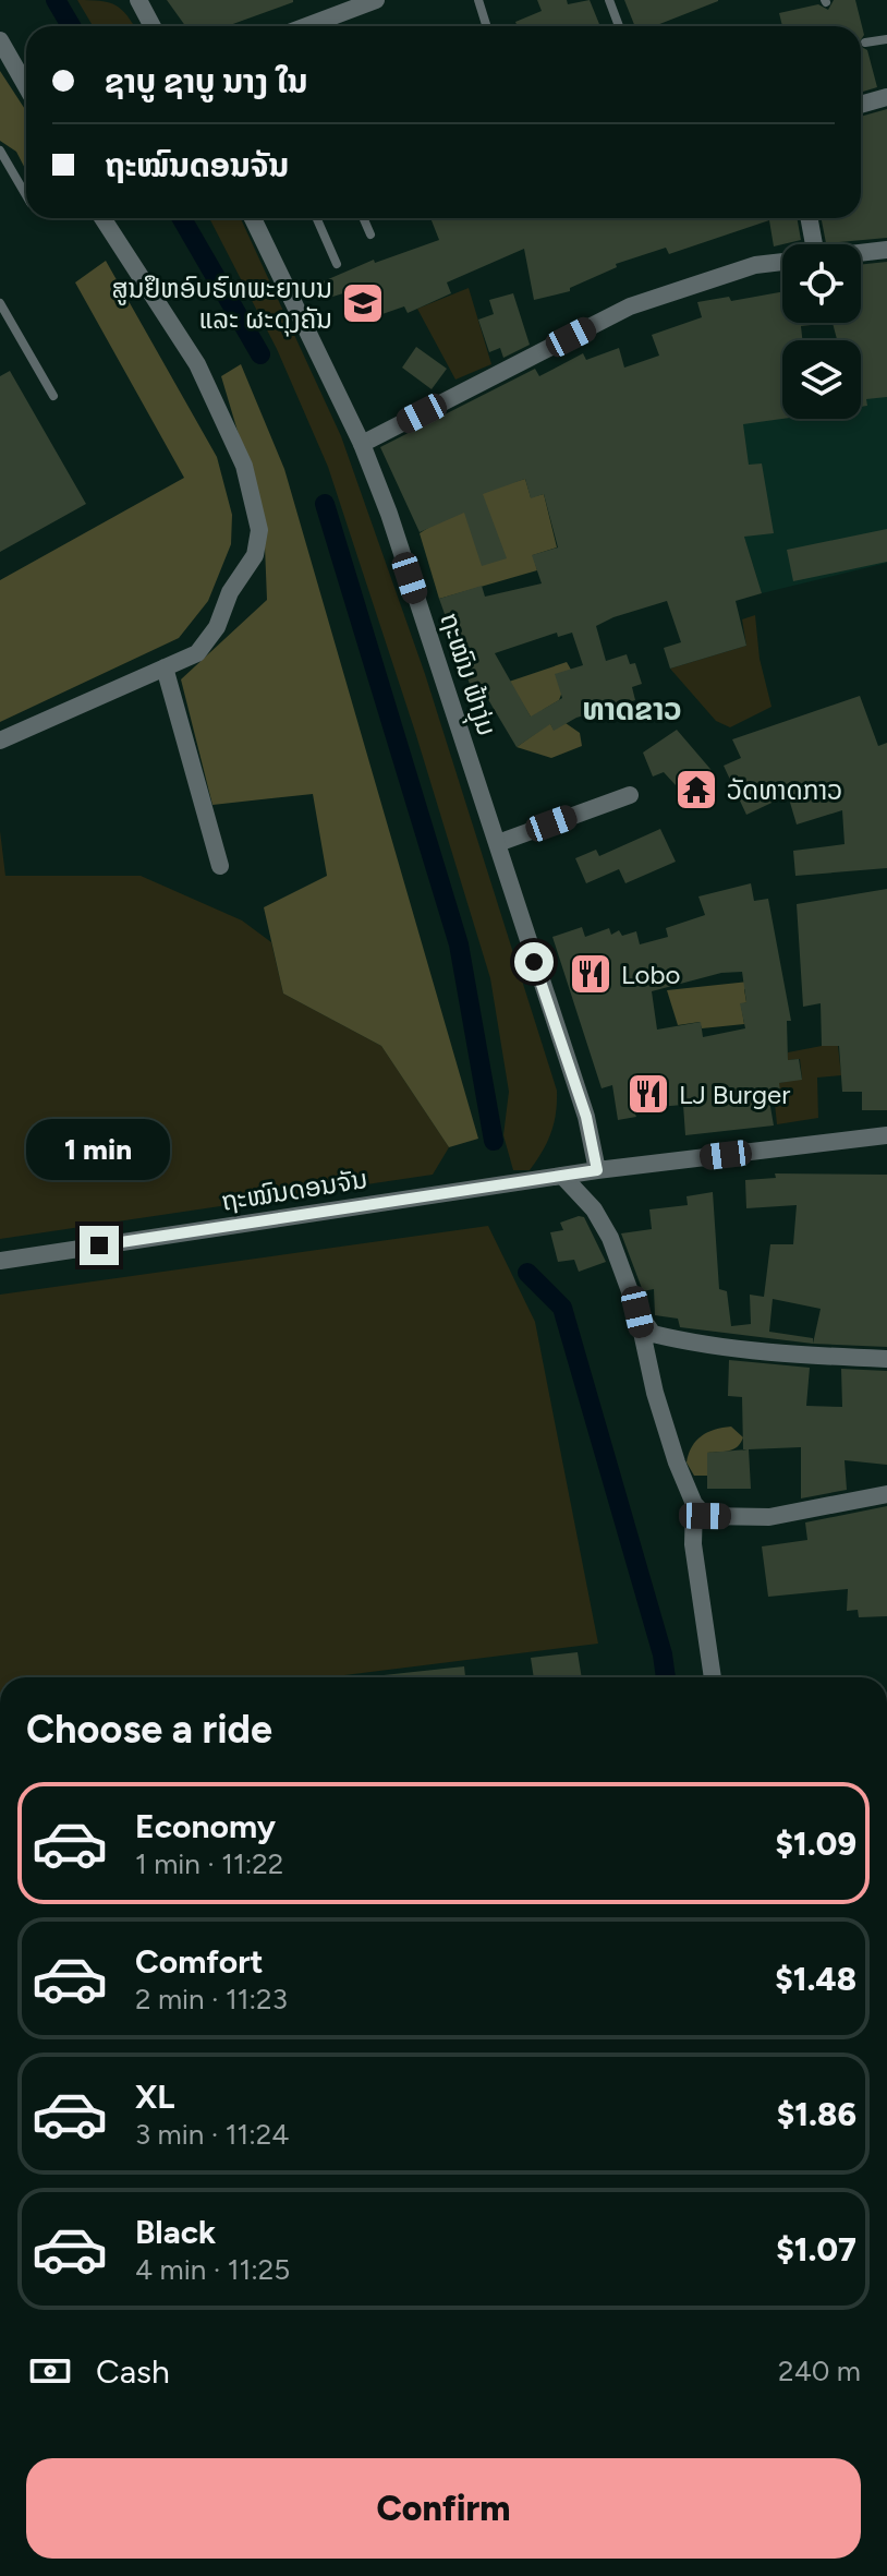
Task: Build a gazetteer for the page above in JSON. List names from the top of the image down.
{
  "streets": {
    "street": ["ຖະໝົນ ຟ້າງຸ່ມ", "ຖະໝົນດອນຈັນ"]
  },
  "crossings": [
    ["ຖະໝົນ ຟ້າງຸ່ມ", "ຖະໝົນດອນຈັນ"]
  ],
  "districts": ["ທາດຂາວ"],
  "places": {
    "school or university": ["ສູນຢຶຫອົບຮົທພະຍາບນ ແລະ ຜະດຸງຄັນ"],
    "temple": ["ວັດທາດກາວ"],
    "restaurant": ["Lobo", "LJ Burger"]
  },
  "page": {
    "banner": ["ຊາບູ ຊາບູ ນາງ ໃນ", "ຖະໝົນດອນຈັນ"],
    "bubble": "1 min",
    "heading": "Choose a ride",
    "list": [
      {
        "name": "Economy",
        "note": "1 min · 11:22",
        "value": "$1.09"
      },
      {
        "name": "Comfort",
        "note": "2 min · 11:23",
        "value": "$1.48"
      },
      {
        "name": "XL",
        "note": "3 min · 11:24",
        "value": "$1.86"
      },
      {
        "name": "Black",
        "note": "4 min · 11:25",
        "value": "$1.07"
      }
    ],
    "pay": ["Cash", "240 m"],
    "buttons": "Confirm"
  }
}
